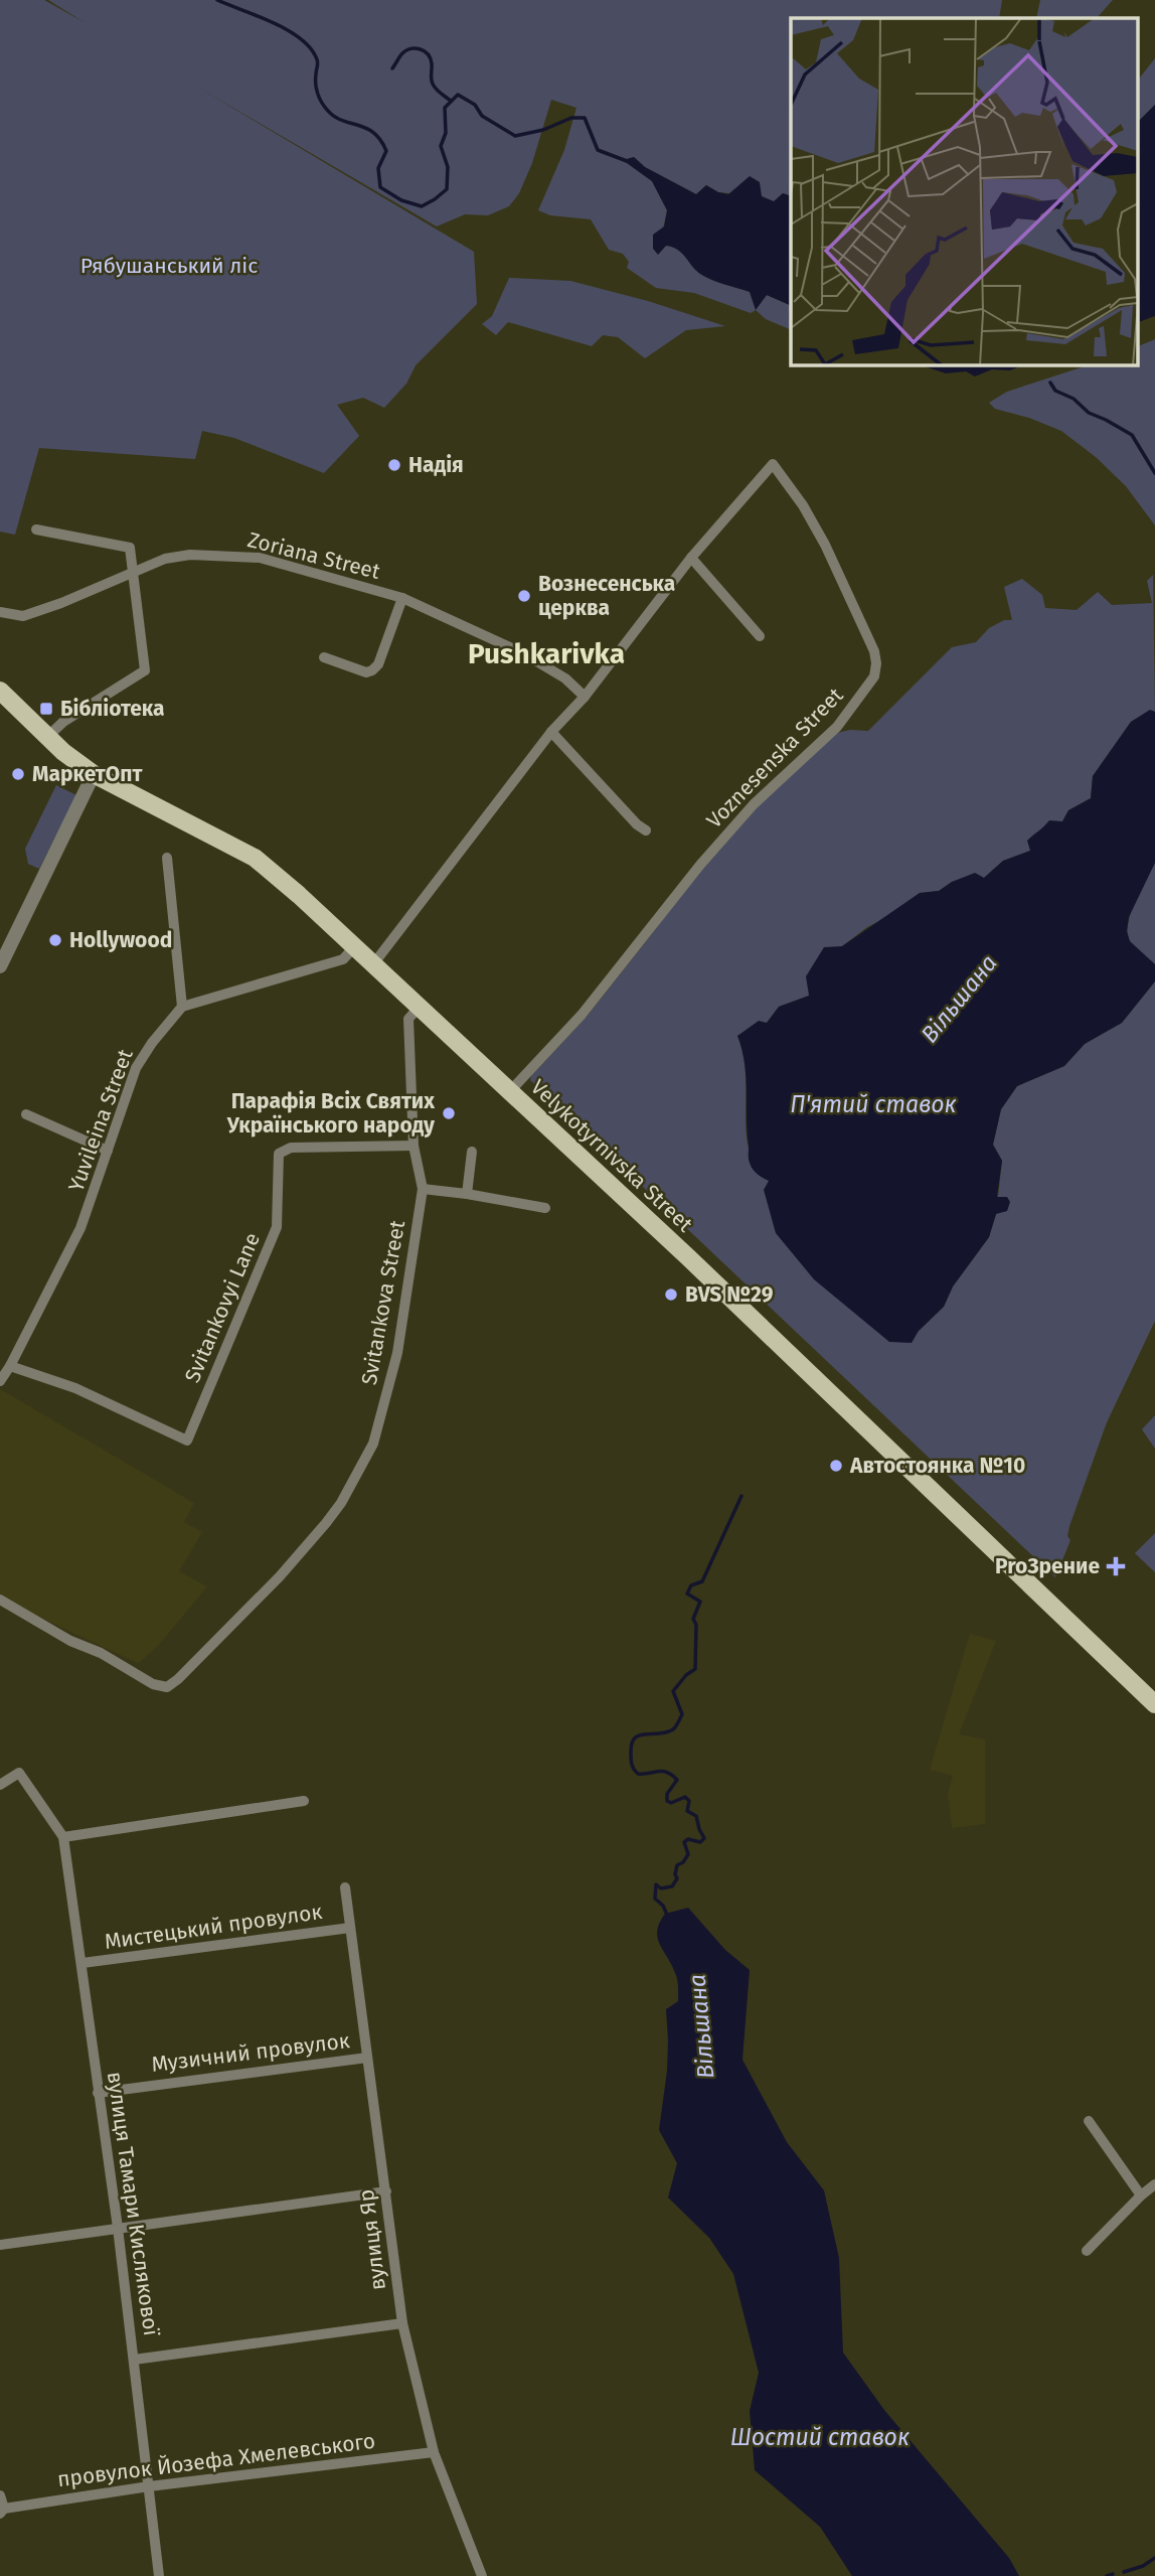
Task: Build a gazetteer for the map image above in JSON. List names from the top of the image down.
{
  "streets": {
    "main road": ["Velykotyrnivska Street"],
    "street": [
      "Zoriana Street",
      "Voznesenska Street",
      "Yuvileina Street",
      "Svitankova Street",
      "Svitankovyi Lane",
      "Мистецький провулок",
      "Музичний провулок",
      "вулиця Тамари Кислякової",
      "вулиця Яр",
      "провулок Йозефа Хмелевського"
    ]
  },
  "crossings": [
    ["Voznesenska Street", "Velykotyrnivska Street"],
    ["Yuvileina Street", "Svitankovyi Lane"],
    ["Velykotyrnivska Street", "Svitankova Street"],
    ["Svitankova Street", "Svitankovyi Lane"],
    ["Мистецький провулок", "вулиця Тамари Кислякової"],
    ["Мистецький провулок", "вулиця Яр"],
    ["Музичний провулок", "вулиця Тамари Кислякової"],
    ["Музичний провулок", "вулиця Яр"],
    ["вулиця Тамари Кислякової", "провулок Йозефа Хмелевського"],
    ["вулиця Яр", "провулок Йозефа Хмелевського"]
  ],
  "districts": ["Pushkarivka"],
  "water": ["Вільшана", "П'ятий ставок", "Шостий ставок"],
  "parks": ["Рябушанський ліс"],
  "places": {
    "other": [
      "Надія",
      "Вознесенська церква",
      "МаркетОпт",
      "Hollywood",
      "Парафія Всіх Святих Українського народу",
      "BVS №29",
      "Автостоянка №10"
    ],
    "transit": ["Бібліотека"],
    "health": ["ProЗрение"]
  }
}
